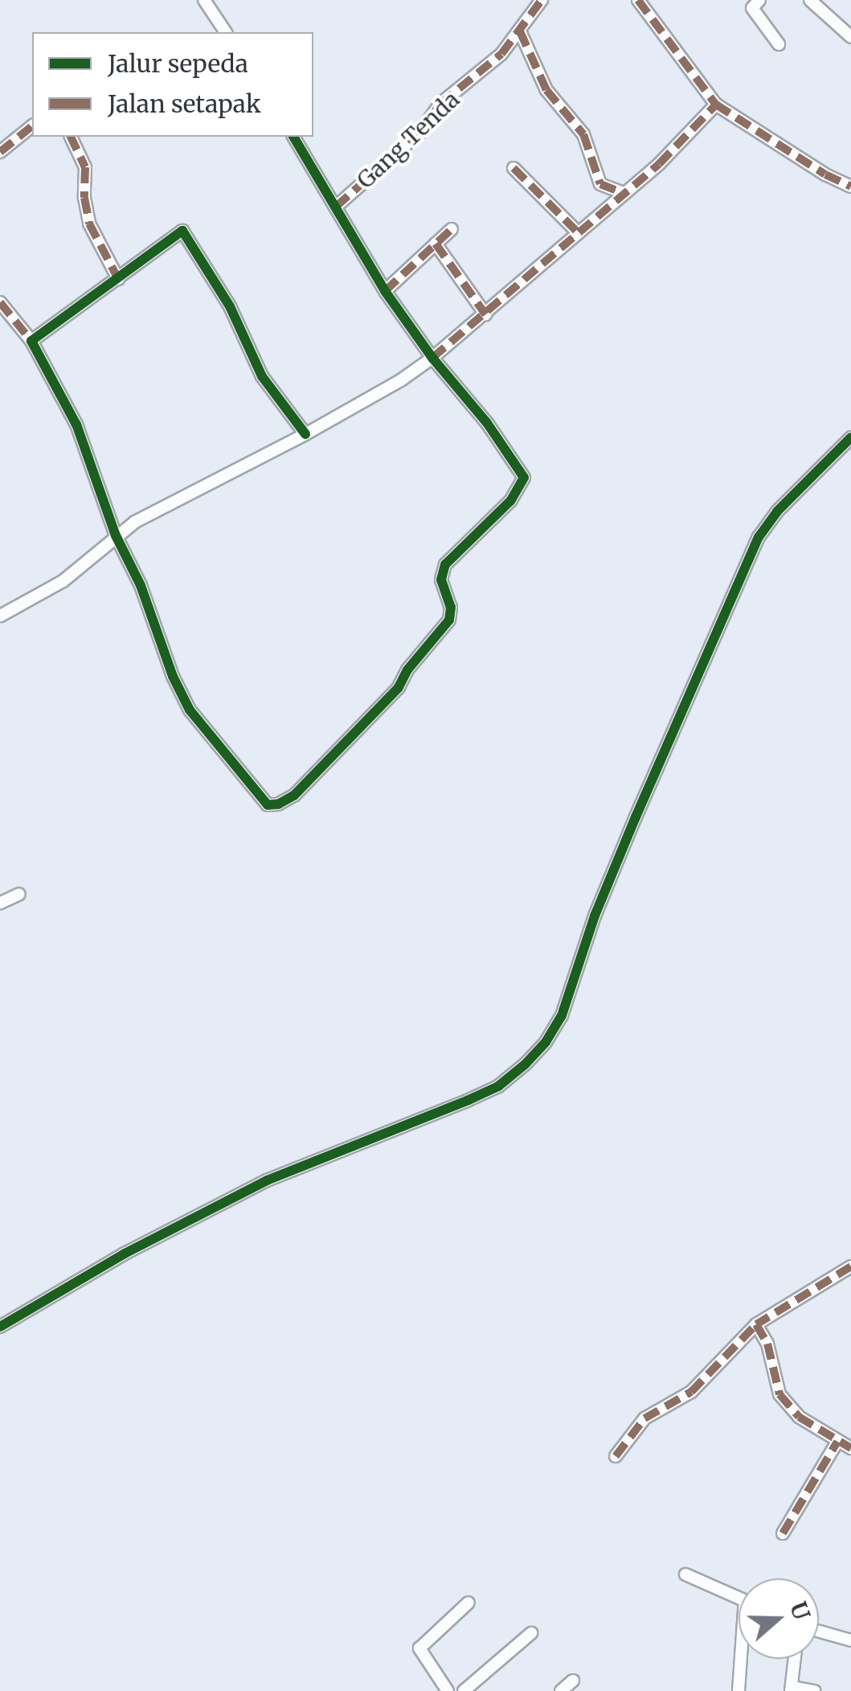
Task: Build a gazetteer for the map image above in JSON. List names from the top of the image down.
{
  "streets": {
    "street": ["Gang Tenda"]
  },
  "legend": ["Jalur sepeda", "Jalan setapak"],
  "north": "right"
}
